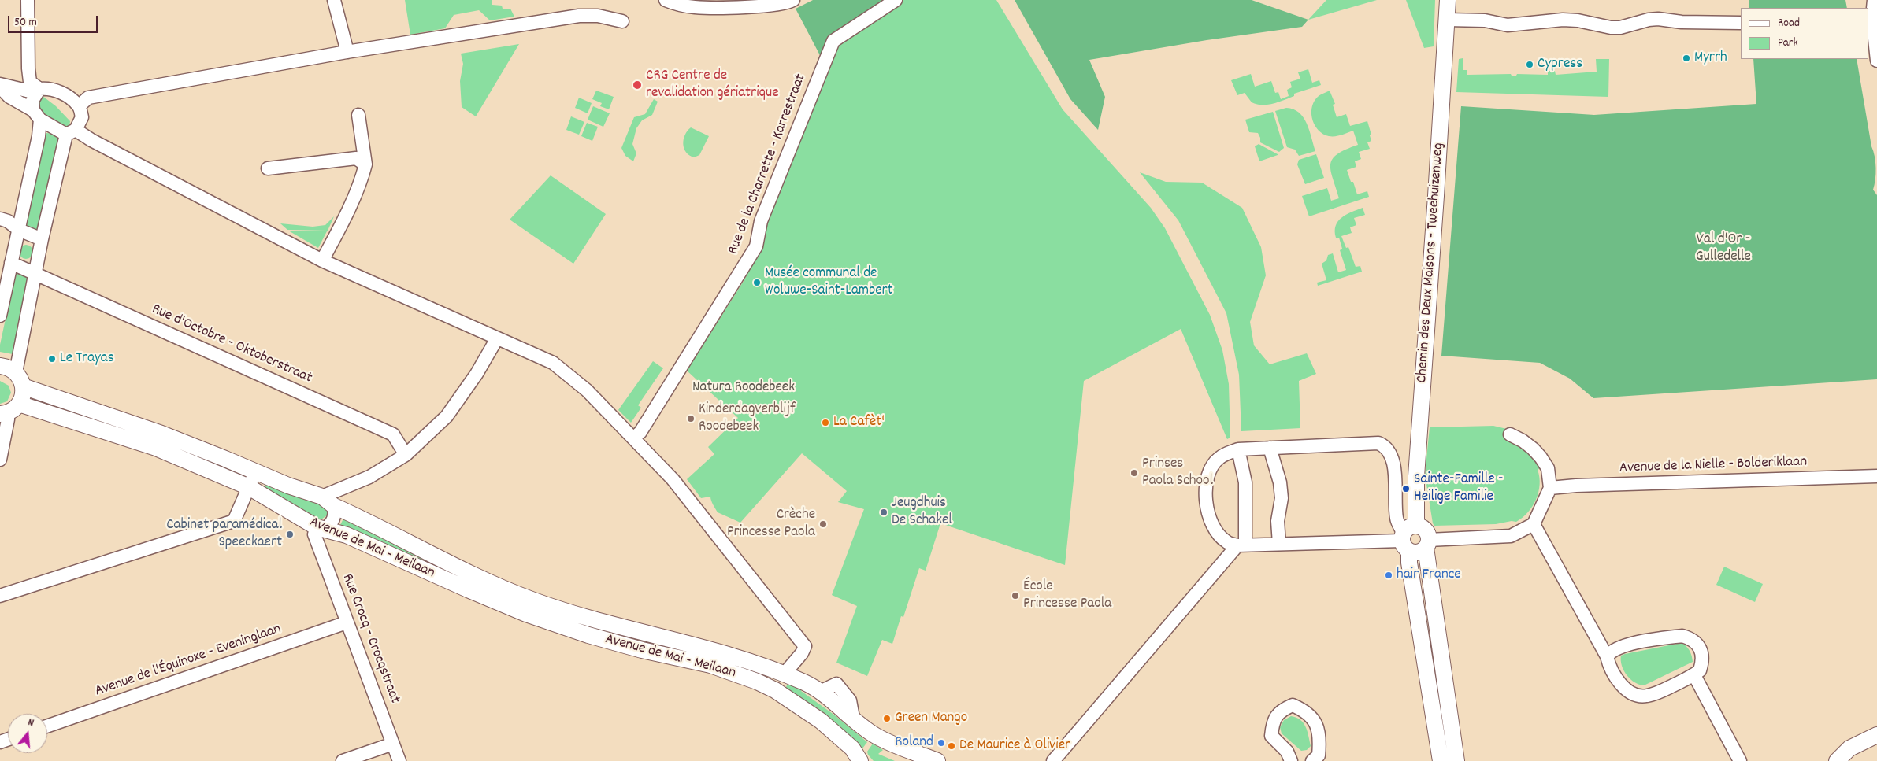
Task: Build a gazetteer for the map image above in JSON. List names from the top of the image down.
{
  "streets": {
    "street": [
      "Rue de la Charrette - Karrestraat",
      "Chemin des Deux Maisons - Tweehuizenweg",
      "Rue d'Octobre - Oktoberstraat",
      "Avenue de la Nielle - Bolderiklaan",
      "Avenue de Mai - Meilaan",
      "Rue Crocq - Crocqstraat",
      "Avenue de l'Équinoxe - Eveninglaan"
    ]
  },
  "crossings": [
    ["Avenue de Mai - Meilaan", "Rue Crocq - Crocqstraat"],
    ["Rue Crocq - Crocqstraat", "Avenue de l'Équinoxe - Eveninglaan"]
  ],
  "parks": ["Val d'Or - Gulledelle", "Natura Roodebeek"],
  "places": [
    "Myrrh",
    "Cypress",
    "CRG Centre de revalidation gériatrique",
    "Musée communal de Woluwe-Saint-Lambert",
    "Le Trayas",
    "Kinderdagverblijf Roodebeek",
    "La Cafèt'",
    "Prinses Paola School",
    "Sainte-Famille - Heilige Familie",
    "Jeugdhuis De Schakel",
    "Crèche Princesse Paola",
    "Cabinet paramédical Speeckaert",
    "hair France",
    "École Princesse Paola",
    "Green Mango",
    "Roland",
    "De Maurice à Olivier"
  ],
  "legend": ["Road", "Park"],
  "scale_bar": "50 m",
  "north": "top"
}
